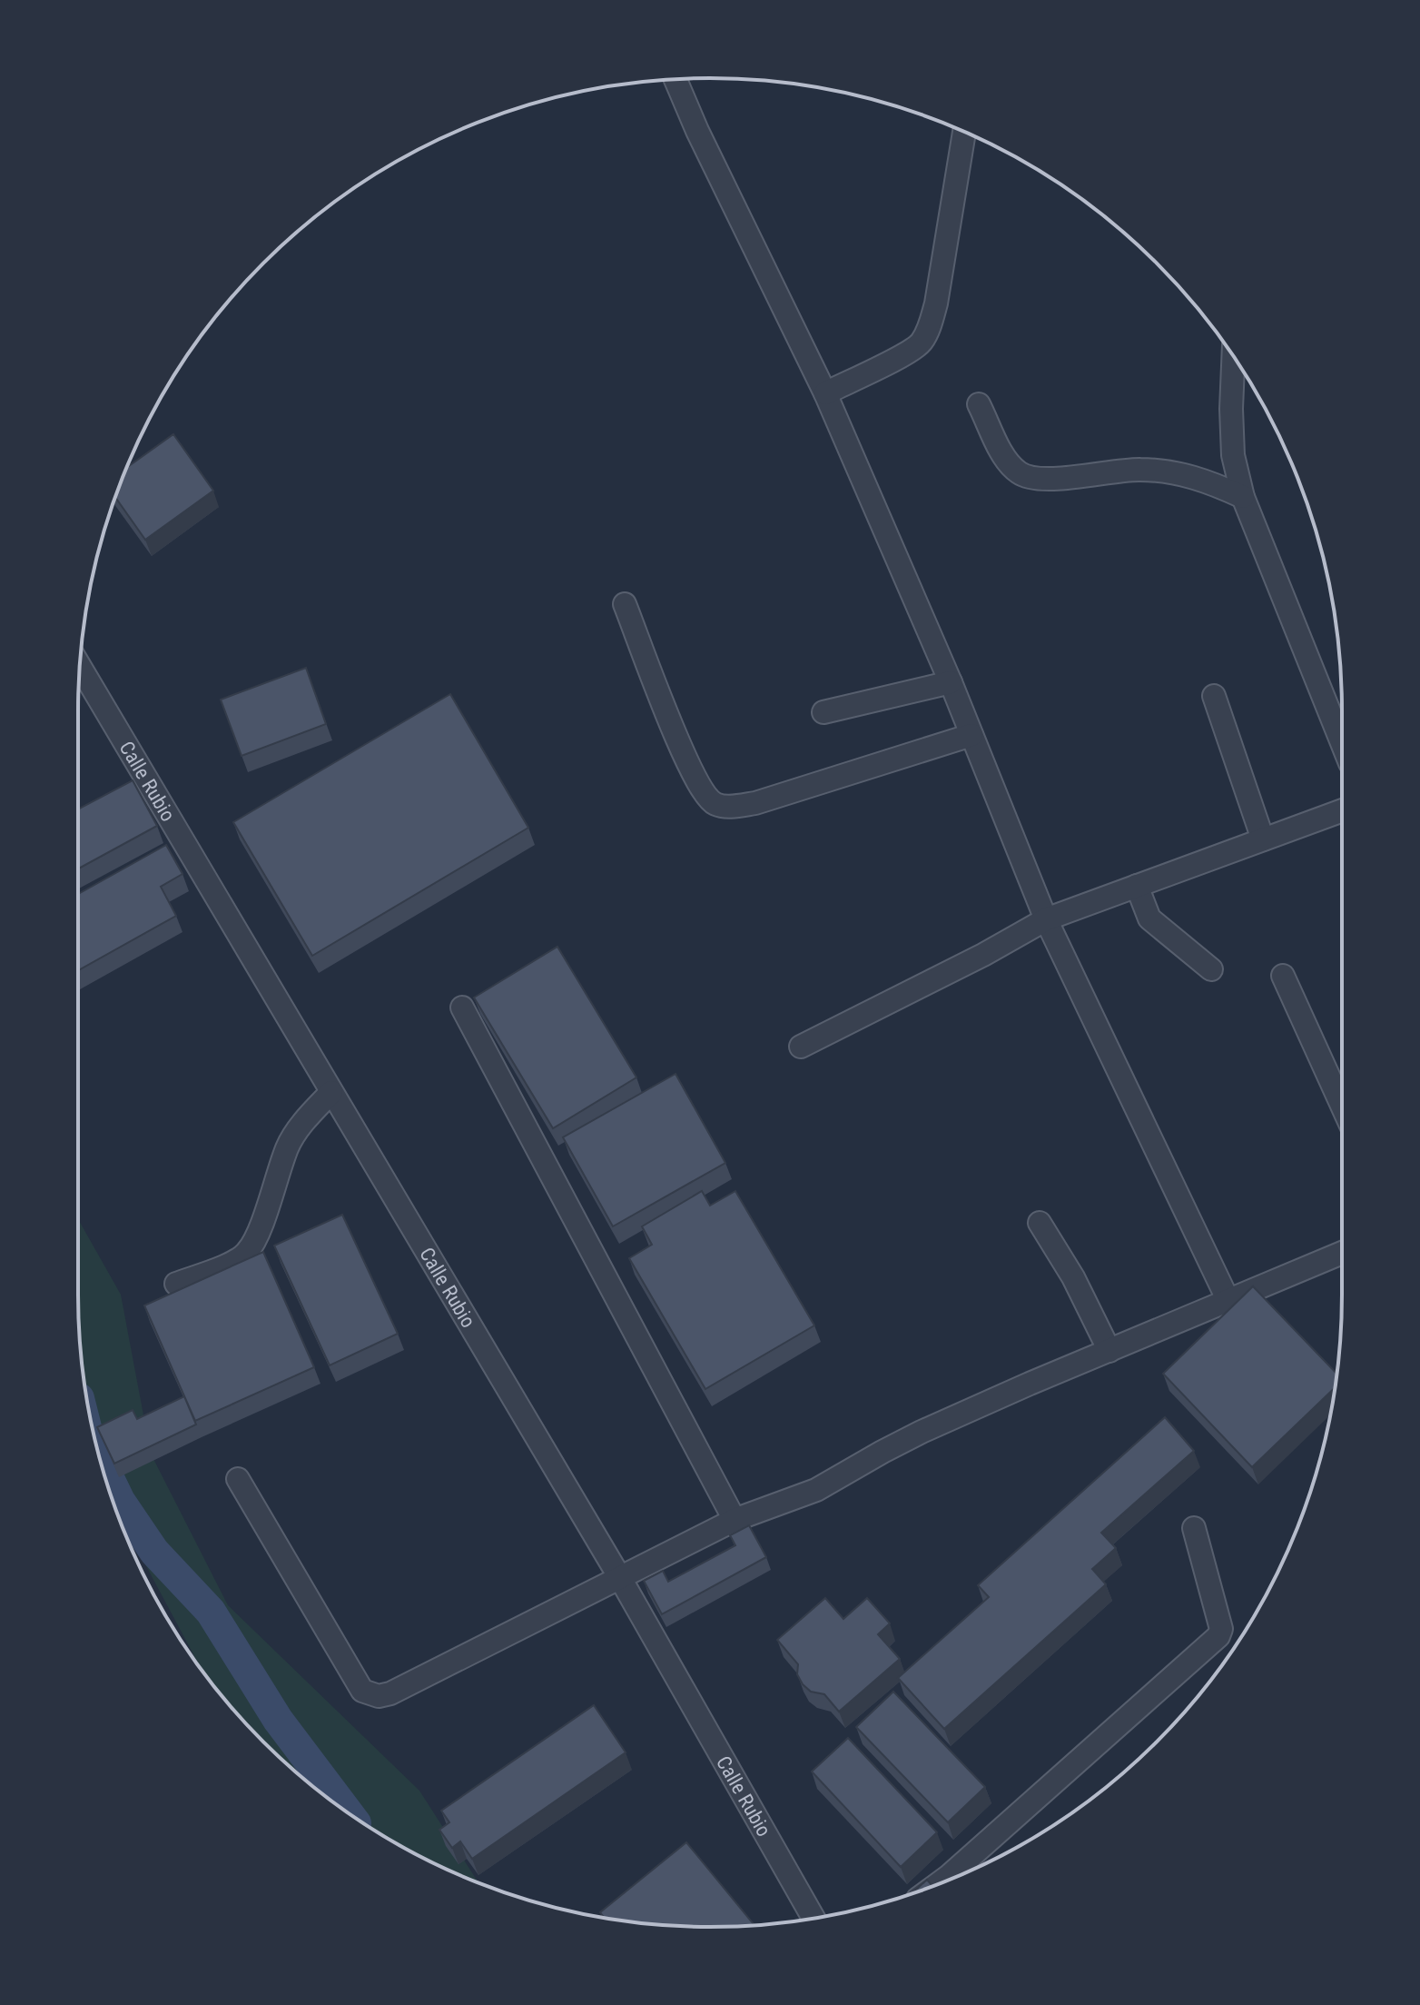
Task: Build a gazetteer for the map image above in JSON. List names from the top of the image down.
{
  "streets": {
    "street": ["Calle Rubio"]
  }
}
